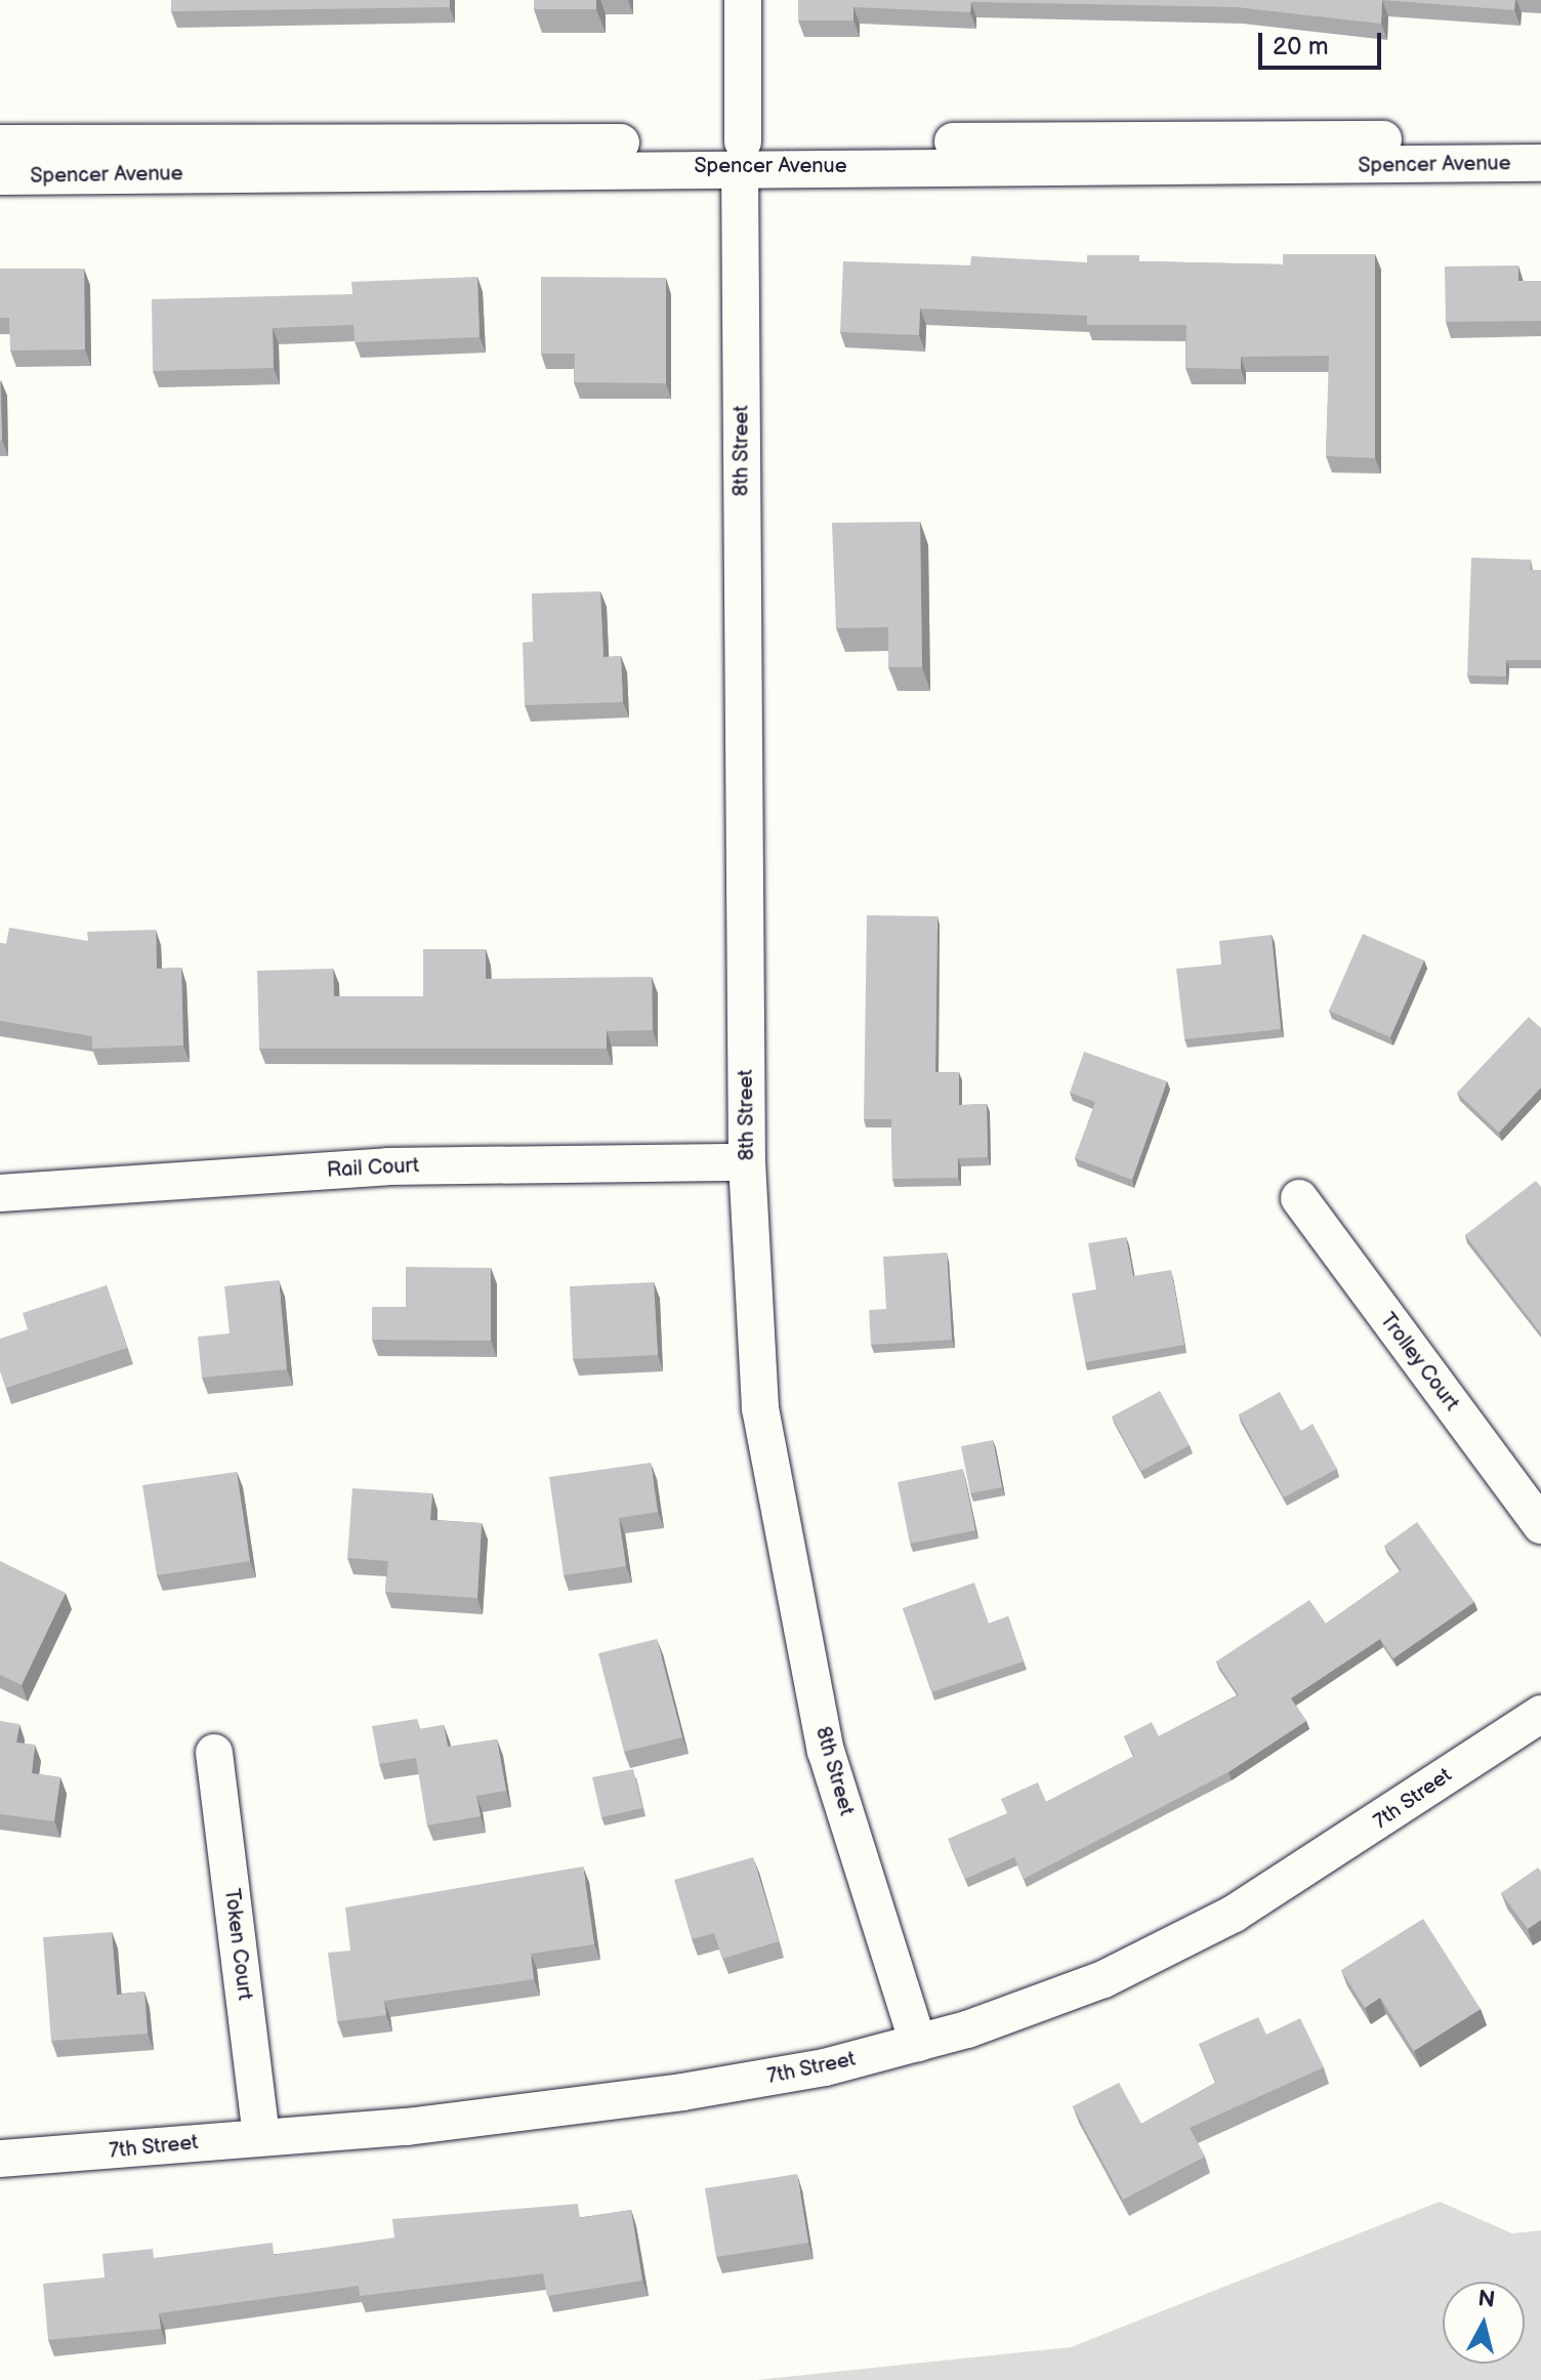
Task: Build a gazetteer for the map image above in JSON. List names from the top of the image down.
{
  "streets": {
    "street": [
      "Spencer Avenue",
      "8th Street",
      "Rail Court",
      "Trolley Court",
      "7th Street",
      "Token Court"
    ]
  },
  "crossings": [
    ["Spencer Avenue", "8th Street"],
    ["8th Street", "Rail Court"],
    ["8th Street", "7th Street"],
    ["7th Street", "Token Court"]
  ],
  "scale_bar": "20 m",
  "north": "top"
}
